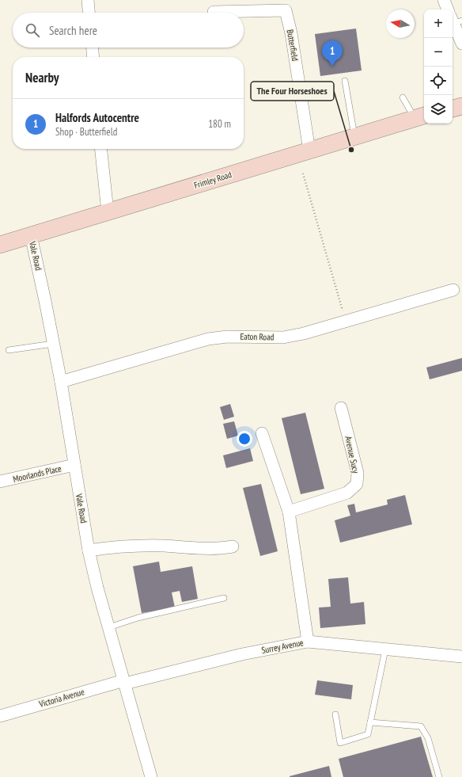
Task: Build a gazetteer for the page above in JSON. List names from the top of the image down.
{
  "streets": {
    "main road": ["Frimley Road"],
    "street": [
      "Butterfield",
      "Vale Road",
      "Eaton Road",
      "Avenue Sucy",
      "Moorlands Place",
      "Surrey Avenue",
      "Victoria Avenue"
    ]
  },
  "crossings": [
    ["Butterfield", "Frimley Road"],
    ["Frimley Road", "Vale Road"],
    ["Vale Road", "Eaton Road"],
    ["Vale Road", "Moorlands Place"],
    ["Vale Road", "Surrey Avenue"],
    ["Vale Road", "Victoria Avenue"],
    ["Surrey Avenue", "Victoria Avenue"]
  ],
  "places": ["The Four Horseshoes"],
  "north": "left",
  "page": {
    "map_buttons": ["+", "−"],
    "search": "Search here",
    "pins": "1",
    "heading": "Nearby",
    "list": [
      {
        "mark": "1",
        "name": "Halfords Autocentre",
        "note": "Shop · Butterfield",
        "value": "180 m"
      }
    ]
  }
}
